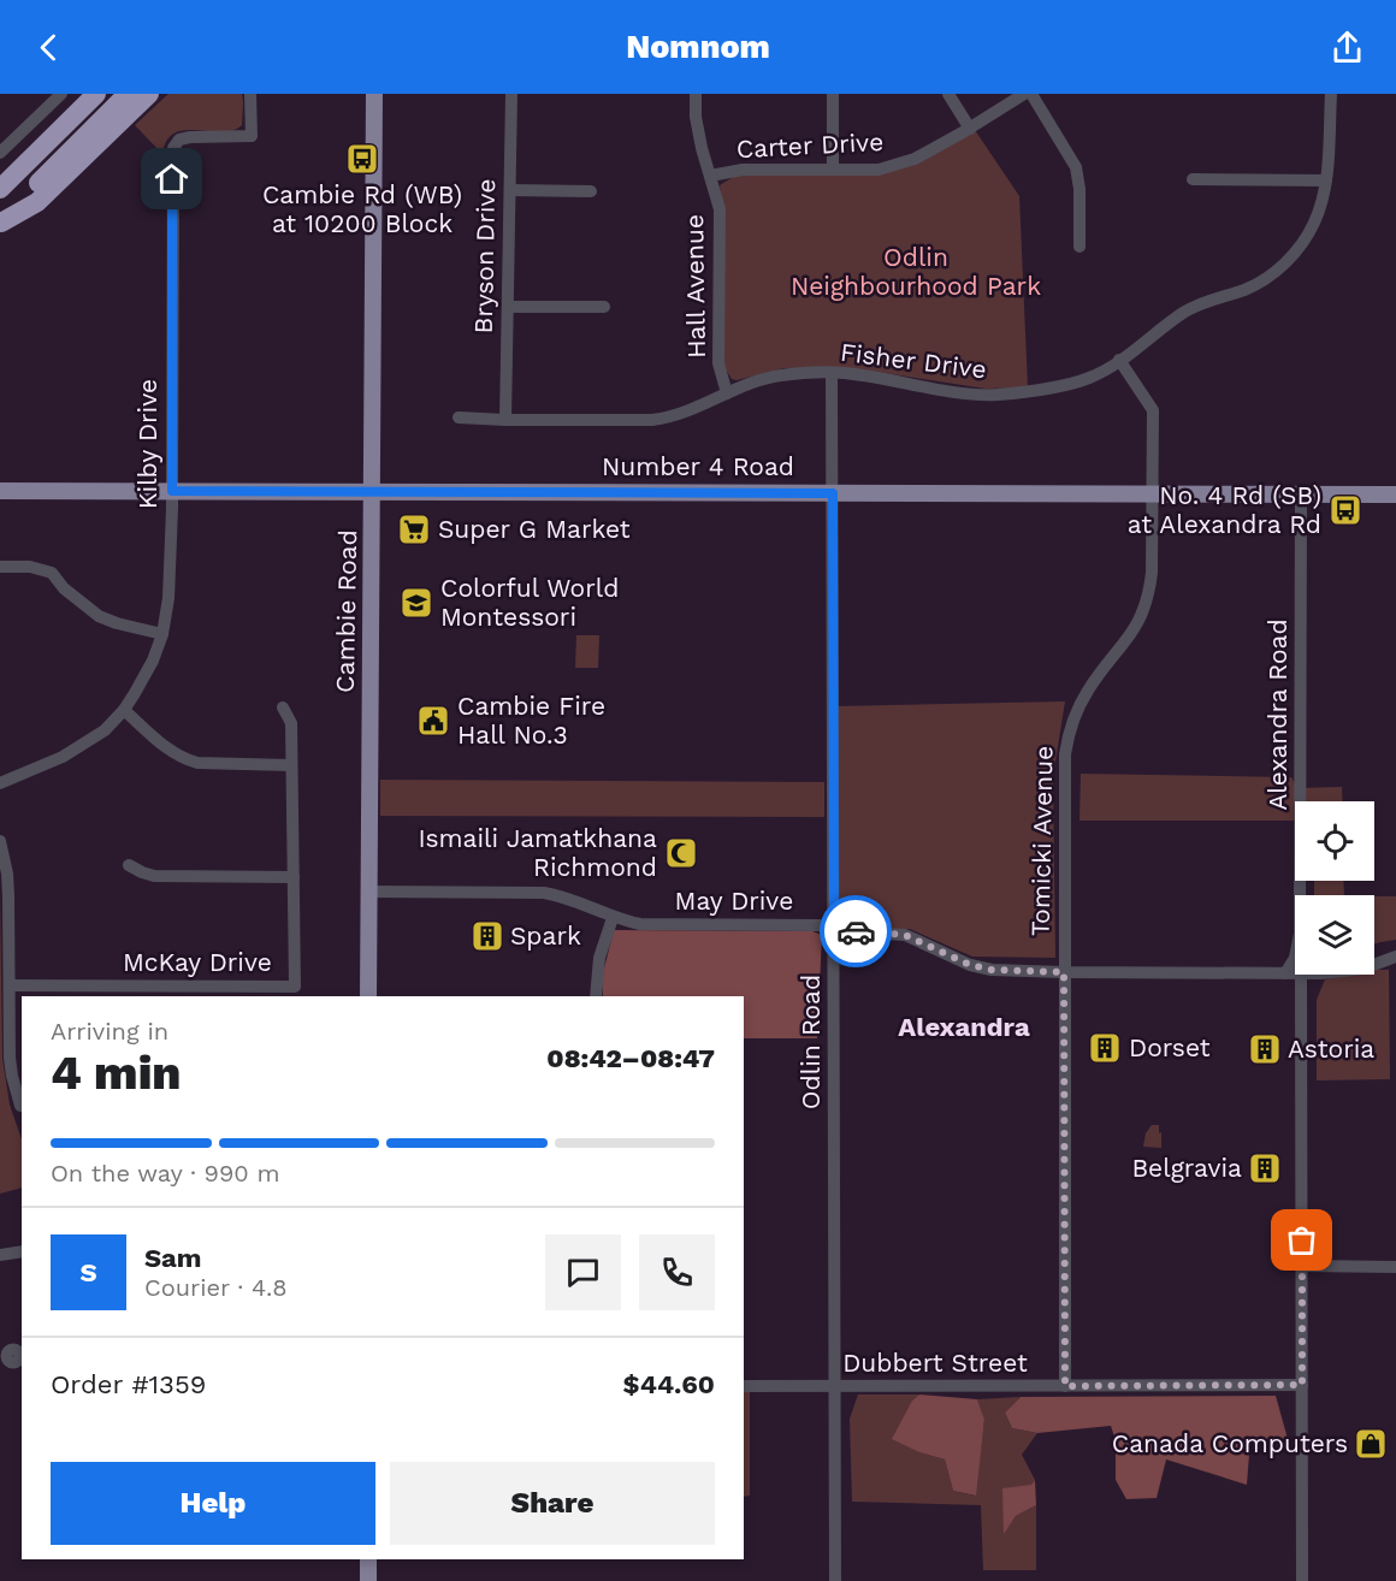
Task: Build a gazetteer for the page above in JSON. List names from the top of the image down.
{
  "streets": {
    "main road": ["Number 4 Road", "Cambie Road"],
    "street": [
      "Carter Drive",
      "Bryson Drive",
      "Hall Avenue",
      "Fisher Drive",
      "Kilby Drive",
      "Alexandra Road",
      "Tomicki Avenue",
      "May Drive",
      "McKay Drive",
      "Odlin Road",
      "Dubbert Street"
    ]
  },
  "crossings": [
    ["Carter Drive", "Hall Avenue"],
    ["Bryson Drive", "Fisher Drive"],
    ["Hall Avenue", "Fisher Drive"],
    ["Fisher Drive", "Tomicki Avenue"],
    ["Fisher Drive", "Odlin Road"],
    ["Kilby Drive", "Number 4 Road"],
    ["Number 4 Road", "Cambie Road"],
    ["Number 4 Road", "Alexandra Road"],
    ["Number 4 Road", "Tomicki Avenue"],
    ["Number 4 Road", "Odlin Road"],
    ["Cambie Road", "May Drive"],
    ["Alexandra Road", "May Drive"],
    ["Alexandra Road", "Dubbert Street"],
    ["Tomicki Avenue", "May Drive"],
    ["Tomicki Avenue", "Dubbert Street"],
    ["May Drive", "Odlin Road"],
    ["Odlin Road", "Dubbert Street"]
  ],
  "districts": ["Alexandra"],
  "parks": ["Odlin Neighbourhood Park"],
  "places": {
    "bus stop": ["Cambie Rd (WB) at 10200 Block", "No. 4 Rd (SB) at Alexandra Rd"],
    "supermarket": ["Super G Market"],
    "school or university": ["Colorful World Montessori"],
    "public building": ["Cambie Fire Hall No.3"],
    "mosque": ["Ismaili Jamatkhana Richmond"],
    "building": [
      "Spark",
      "Dorset",
      "Astoria",
      "Belgravia"
    ],
    "shop": ["Canada Computers"]
  },
  "page": {
    "header": "Nomnom",
    "heading": ["4 min", "Arriving in", "08:42–08:47"],
    "panel": [
      "Sam",
      "Courier · 4.8",
      "Order #1359",
      "$44.60"
    ],
    "bar": "On the way · 990 m",
    "round": "S",
    "buttons": ["Help", "Share"]
  }
}
